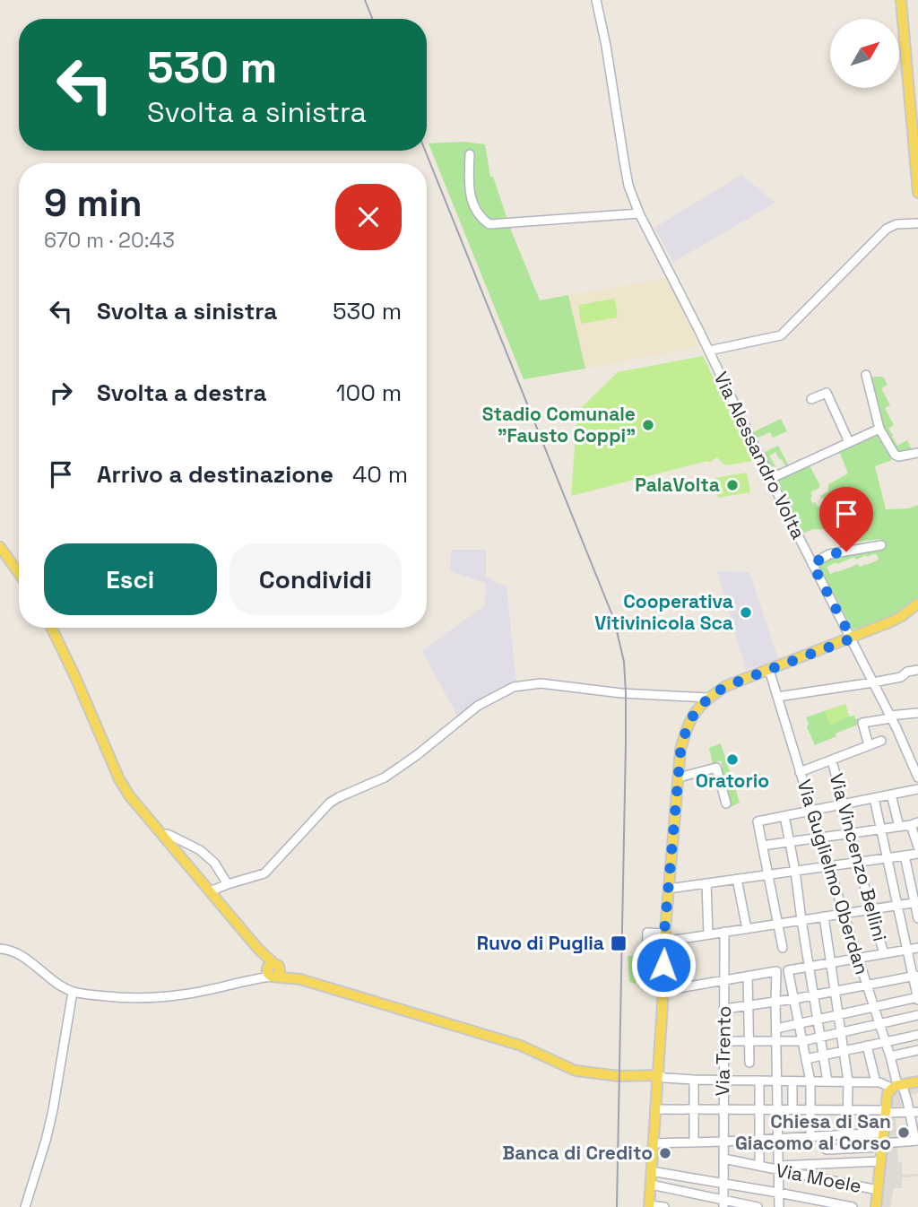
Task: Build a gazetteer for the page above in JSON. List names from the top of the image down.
{
  "streets": {
    "street": [
      "Via Alessandro Volta",
      "Via Vincenzo Bellini",
      "Via Guglielmo Oberdan",
      "Via Trento",
      "Via Moele"
    ]
  },
  "crossings": [
    ["Via Trento", "Via Moele"]
  ],
  "places": {
    "other": [
      "Stadio Comunale \"Fausto Coppi\"",
      "PalaVolta",
      "Cooperativa Vitivinicola Sca",
      "Oratorio",
      "Chiesa di San Giacomo al Corso",
      "Banca di Credito"
    ],
    "transit": ["Ruvo di Puglia"]
  },
  "north": "top right",
  "page": {
    "turn": ["530 m", "Svolta a sinistra"],
    "heading": ["9 min", "670 m · 20:43"],
    "list": [
      {
        "name": "Svolta a sinistra",
        "value": "530 m"
      },
      {
        "name": "Svolta a destra",
        "value": "100 m"
      },
      {
        "name": "Arrivo a destinazione",
        "value": "40 m"
      }
    ],
    "buttons": ["Esci", "Condividi"]
  }
}
